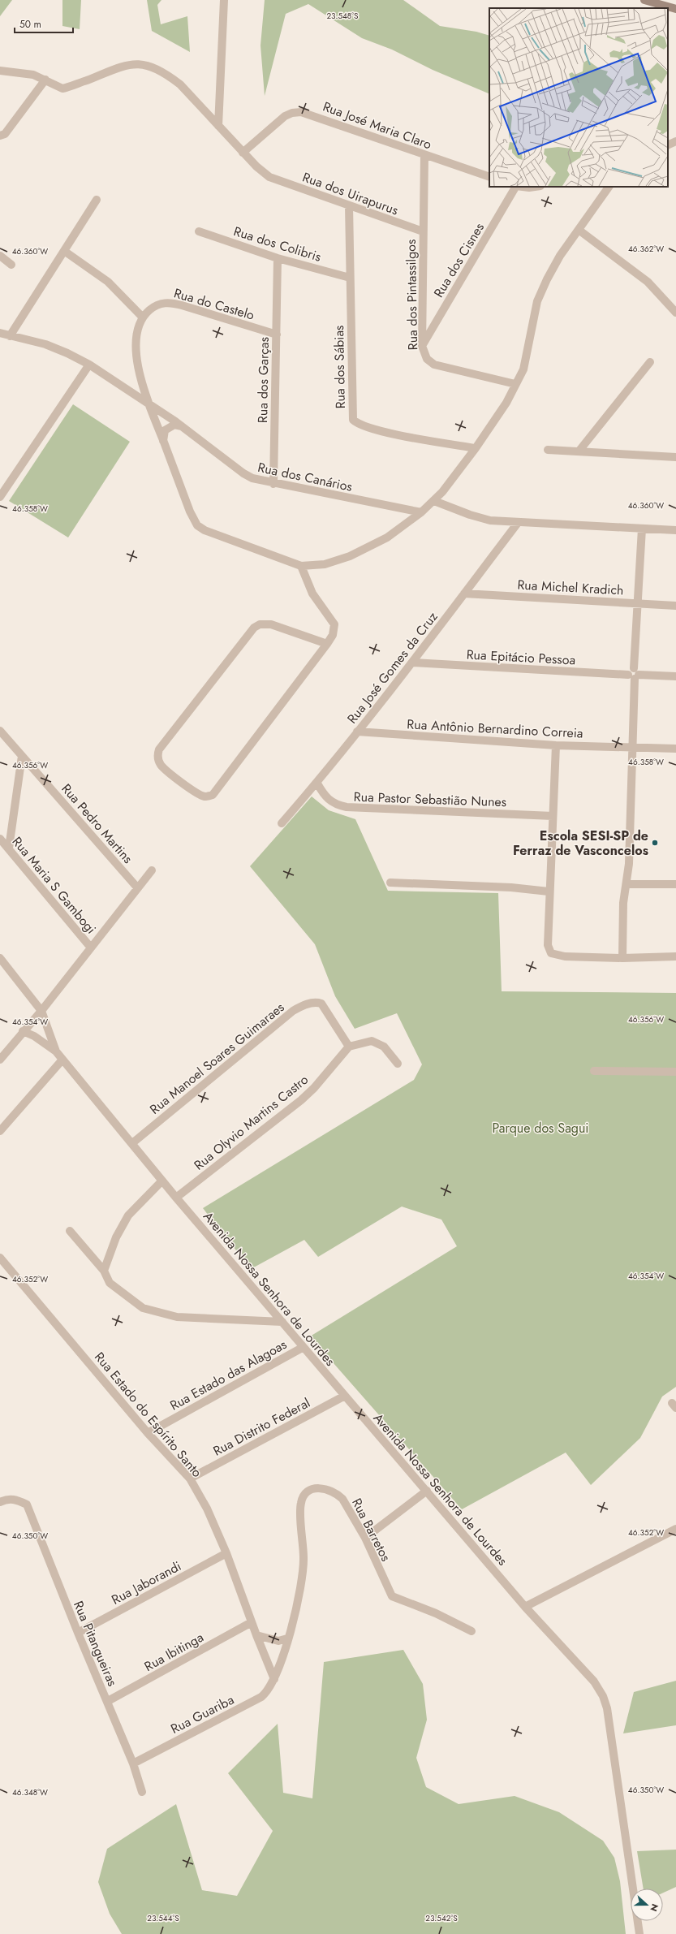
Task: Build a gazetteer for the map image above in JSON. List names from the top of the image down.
{
  "streets": {
    "street": [
      "Rua José Maria Claro",
      "Rua dos Uirapurus",
      "Rua dos Colibris",
      "Rua dos Cisnes",
      "Rua dos Pintassilgos",
      "Rua do Castelo",
      "Rua dos Sábias",
      "Rua dos Garças",
      "Rua dos Canários",
      "Rua Michel Kradich",
      "Rua Epitácio Pessoa",
      "Rua José Gomes da Cruz",
      "Rua Antônio Bernardino Correia",
      "Rua Pastor Sebastião Nunes",
      "Rua Pedro Martins",
      "Rua Maria S Gambogi",
      "Rua Manoel Soares Guimaraes",
      "Rua Olyvio Martins Castro",
      "Avenida Nossa Senhora de Lourdes",
      "Rua Estado das Alagoas",
      "Rua Estado do Espírito Santo",
      "Rua Distrito Federal",
      "Rua Barretos",
      "Rua Jaborandi",
      "Rua Pitangueiras",
      "Rua Ibitinga",
      "Rua Guariba"
    ]
  },
  "crossings": [
    ["Rua José Maria Claro", "Rua dos Uirapurus"],
    ["Rua José Maria Claro", "Rua dos Pintassilgos"],
    ["Rua dos Uirapurus", "Rua dos Pintassilgos"],
    ["Rua dos Uirapurus", "Rua dos Sábias"],
    ["Rua dos Colibris", "Rua dos Sábias"],
    ["Rua dos Colibris", "Rua dos Garças"],
    ["Rua dos Cisnes", "Rua dos Pintassilgos"],
    ["Rua do Castelo", "Rua dos Garças"],
    ["Rua dos Garças", "Rua dos Canários"],
    ["Rua Michel Kradich", "Rua José Gomes da Cruz"],
    ["Rua Epitácio Pessoa", "Rua José Gomes da Cruz"],
    ["Rua José Gomes da Cruz", "Rua Antônio Bernardino Correia"],
    ["Rua José Gomes da Cruz", "Rua Pastor Sebastião Nunes"],
    ["Rua Manoel Soares Guimaraes", "Rua Olyvio Martins Castro"],
    ["Rua Manoel Soares Guimaraes", "Avenida Nossa Senhora de Lourdes"],
    ["Rua Olyvio Martins Castro", "Avenida Nossa Senhora de Lourdes"],
    ["Avenida Nossa Senhora de Lourdes", "Rua Estado das Alagoas"],
    ["Avenida Nossa Senhora de Lourdes", "Rua Distrito Federal"],
    ["Rua Estado das Alagoas", "Rua Estado do Espírito Santo"],
    ["Rua Estado do Espírito Santo", "Rua Distrito Federal"],
    ["Rua Estado do Espírito Santo", "Rua Barretos"],
    ["Rua Estado do Espírito Santo", "Rua Jaborandi"],
    ["Rua Estado do Espírito Santo", "Rua Ibitinga"],
    ["Rua Estado do Espírito Santo", "Rua Guariba"],
    ["Rua Barretos", "Rua Guariba"],
    ["Rua Jaborandi", "Rua Pitangueiras"],
    ["Rua Pitangueiras", "Rua Ibitinga"],
    ["Rua Pitangueiras", "Rua Guariba"]
  ],
  "parks": ["Parque dos Sagui"],
  "places": ["Escola SESI-SP de Ferraz de Vasconcelos"],
  "scale_bar": "50 m",
  "north": "right",
  "coordinates": [
    "23.548°S",
    "46.362°W",
    "46.360°W",
    "46.358°W",
    "46.356°W",
    "46.354°W",
    "46.352°W",
    "46.350°W",
    "46.348°W",
    "23.544°S",
    "23.542°S"
  ]
}
